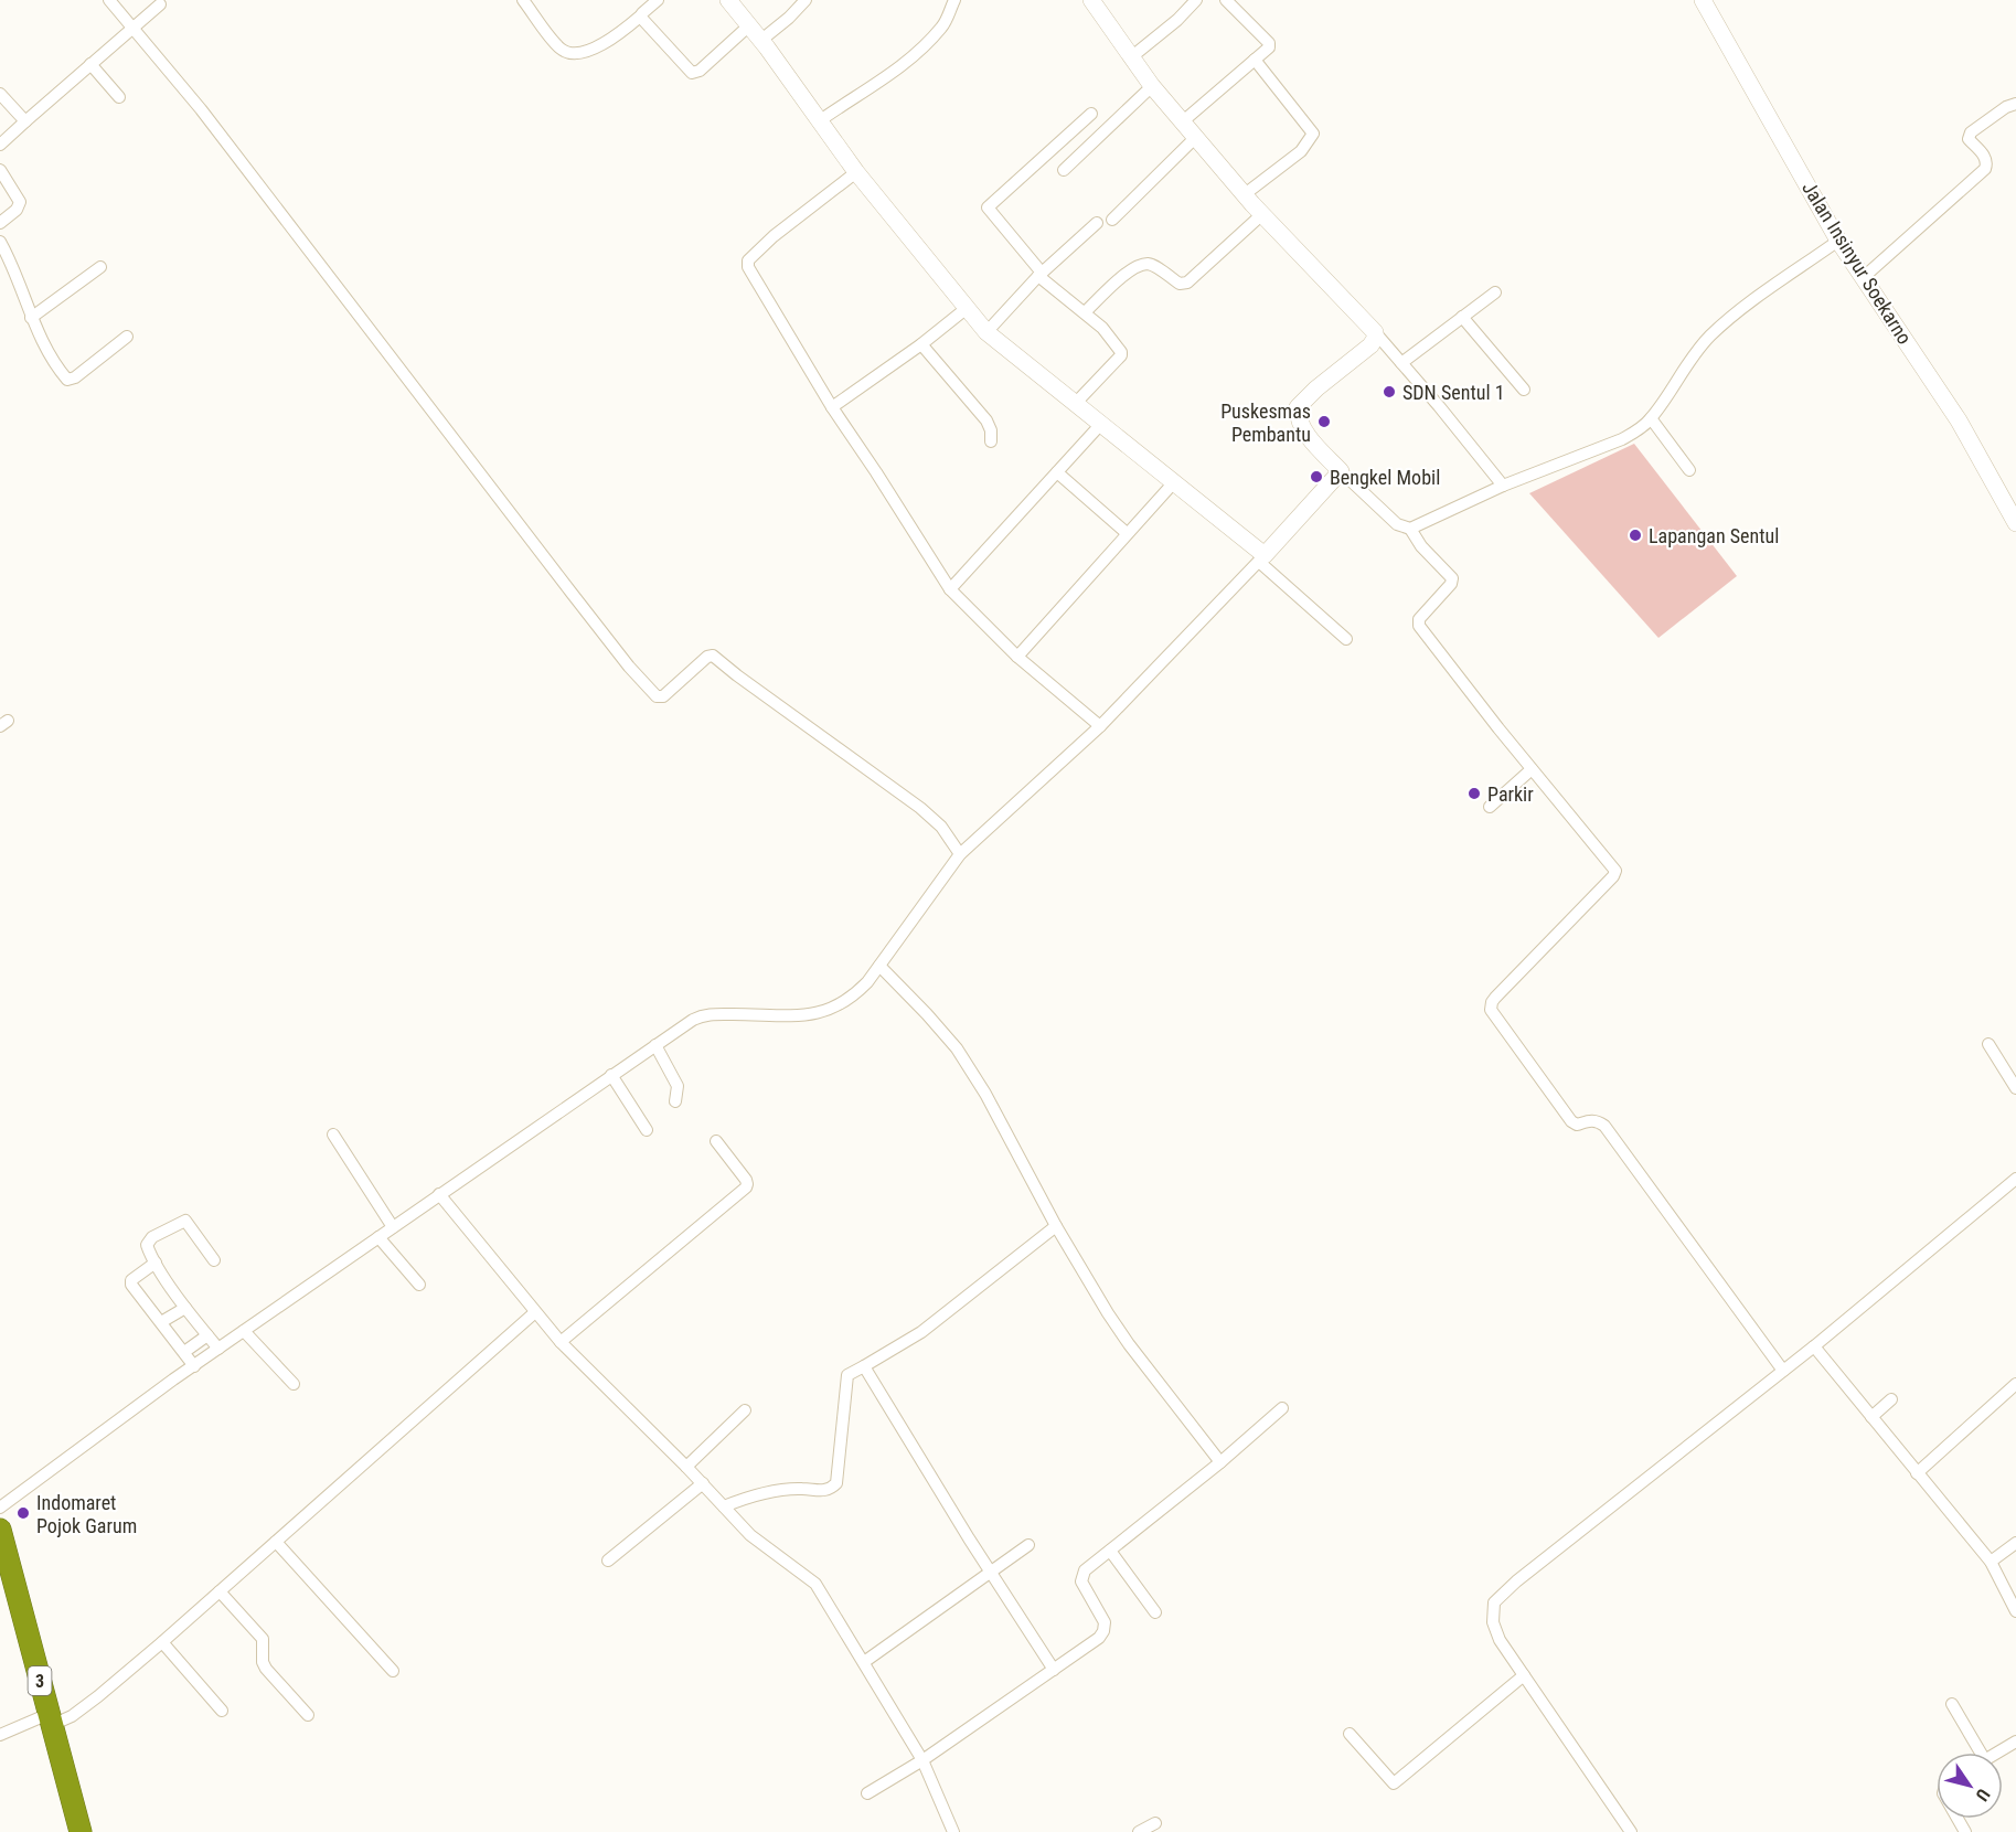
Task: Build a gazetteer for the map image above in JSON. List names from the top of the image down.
{
  "streets": {
    "highway": ["3"],
    "street": ["Jalan Insinyur Soekarno"]
  },
  "places": [
    "SDN Sentul 1",
    "Puskesmas Pembantu",
    "Bengkel Mobil",
    "Lapangan Sentul",
    "Parkir",
    "Indomaret Pojok Garum"
  ],
  "north": "bottom right"
}
